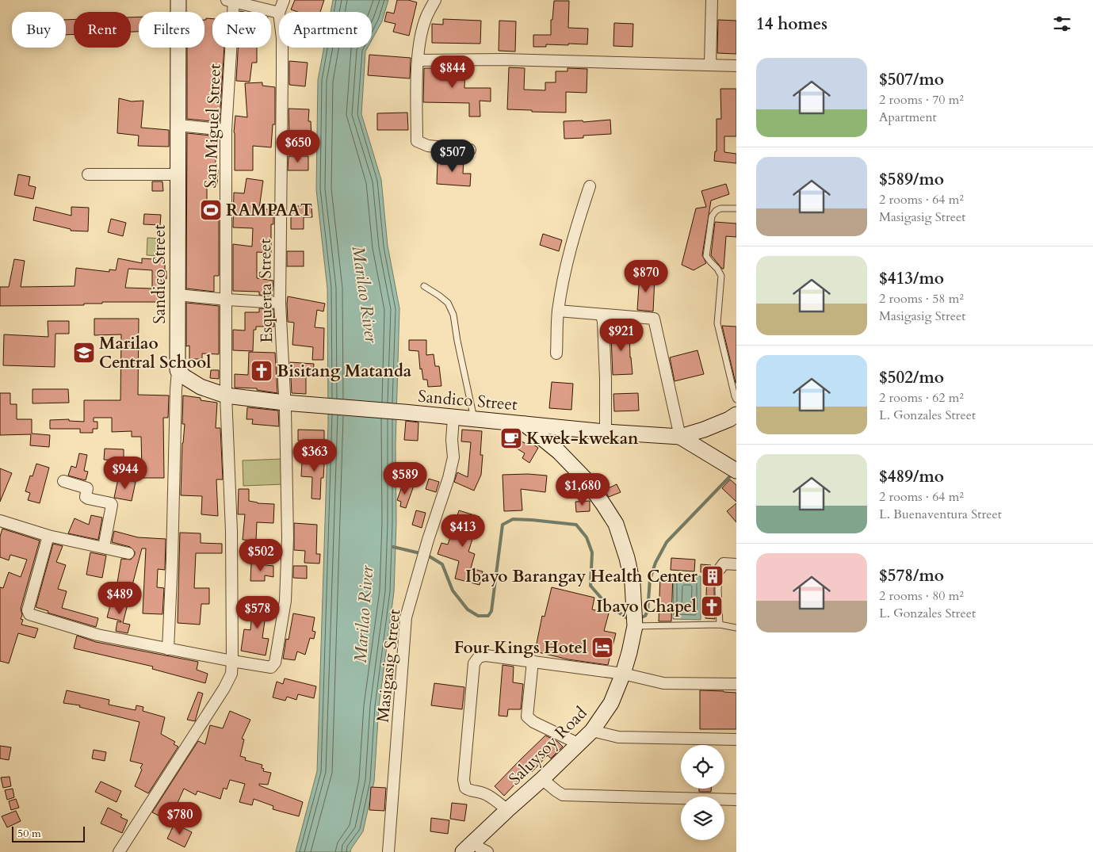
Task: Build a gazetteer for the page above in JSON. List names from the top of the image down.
{
  "streets": {
    "main road": ["Sandico Street", "Saluysoy Road"],
    "street": ["San Miguel Street", "Esquerta Street", "Masigasig Street"]
  },
  "crossings": [
    ["San Miguel Street", "Sandico Street"],
    ["San Miguel Street", "Esquerta Street"],
    ["Sandico Street", "Esquerta Street"],
    ["Sandico Street", "Masigasig Street"],
    ["Sandico Street", "Saluysoy Road"]
  ],
  "water": ["Marilao River"],
  "places": {
    "sports": ["RAMPAAT"],
    "school or university": ["Marilao Central School"],
    "church": ["Bisitang Matanda", "Ibayo Chapel"],
    "cafe": ["Kwek-kwekan"],
    "building": ["Ibayo Barangay Health Center"],
    "hotel": ["Four Kings Hotel"]
  },
  "scale_bar": "50 m",
  "page": {
    "heading": "14 homes",
    "chip": [
      "Buy",
      "Rent",
      "Filters",
      "New",
      "Apartment"
    ],
    "list": [
      {
        "name": "$507/mo",
        "note": "2 rooms · 70 m² · Apartment"
      },
      {
        "name": "$589/mo",
        "note": "2 rooms · 64 m² · Masigasig Street"
      },
      {
        "name": "$413/mo",
        "note": "2 rooms · 58 m² · Masigasig Street"
      },
      {
        "name": "$502/mo",
        "note": "2 rooms · 62 m² · L. Gonzales Street"
      },
      {
        "name": "$489/mo",
        "note": "2 rooms · 64 m² · L. Buenaventura Street"
      },
      {
        "name": "$578/mo",
        "note": "2 rooms · 80 m² · L. Gonzales Street"
      }
    ],
    "price": [
      "$844",
      "$650",
      "$507",
      "$870",
      "$921",
      "$363",
      "$944",
      "$589",
      "$1,680",
      "$413",
      "$502",
      "$489",
      "$578",
      "$780"
    ],
    "scale": "50 m"
  }
}
